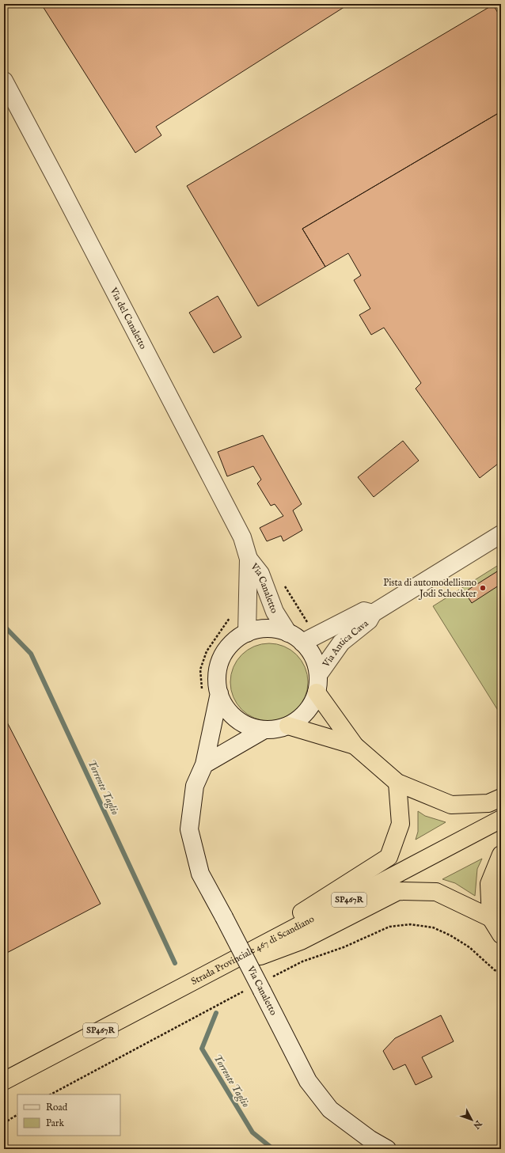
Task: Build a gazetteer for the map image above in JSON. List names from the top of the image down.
{
  "streets": {
    "highway": ["SP467R", "Strada Provinciale 467 di Scandiano"],
    "street": ["Via del Canaletto", "Via Canaletto", "Via Antica Cava"]
  },
  "crossings": [
    ["Via del Canaletto", "Via Canaletto"],
    ["Via Canaletto", "Via Antica Cava"]
  ],
  "water": ["Torrente Taglio"],
  "places": ["Pista di automodellismo Jodi Scheckter"],
  "legend": ["Road", "Park"],
  "north": "bottom right"
}
